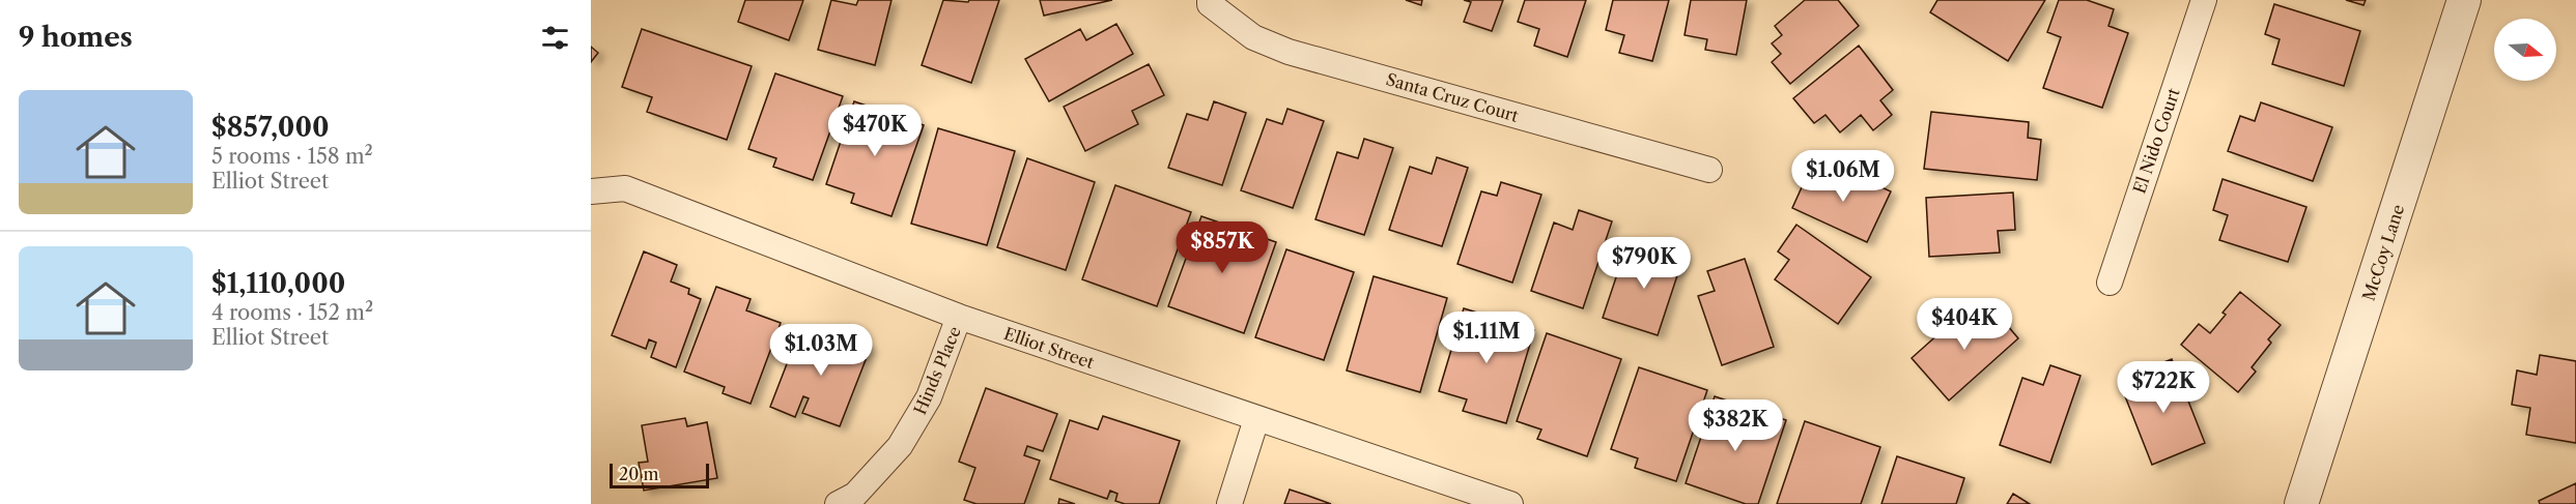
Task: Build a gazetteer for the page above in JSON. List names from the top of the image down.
{
  "streets": {
    "street": [
      "Santa Cruz Court",
      "El Nido Court",
      "McCoy Lane",
      "Elliot Street",
      "Hinds Place"
    ]
  },
  "crossings": [
    ["Elliot Street", "Hinds Place"]
  ],
  "scale_bar": "20 m",
  "north": "right",
  "page": {
    "heading": "9 homes",
    "list": [
      {
        "name": "$857,000",
        "note": "5 rooms · 158 m² · Elliot Street"
      },
      {
        "name": "$1,110,000",
        "note": "4 rooms · 152 m² · Elliot Street"
      }
    ],
    "price": [
      "$470K",
      "$1.06M",
      "$857K",
      "$790K",
      "$404K",
      "$1.11M",
      "$1.03M",
      "$722K",
      "$382K"
    ],
    "scale": "20 m"
  }
}
